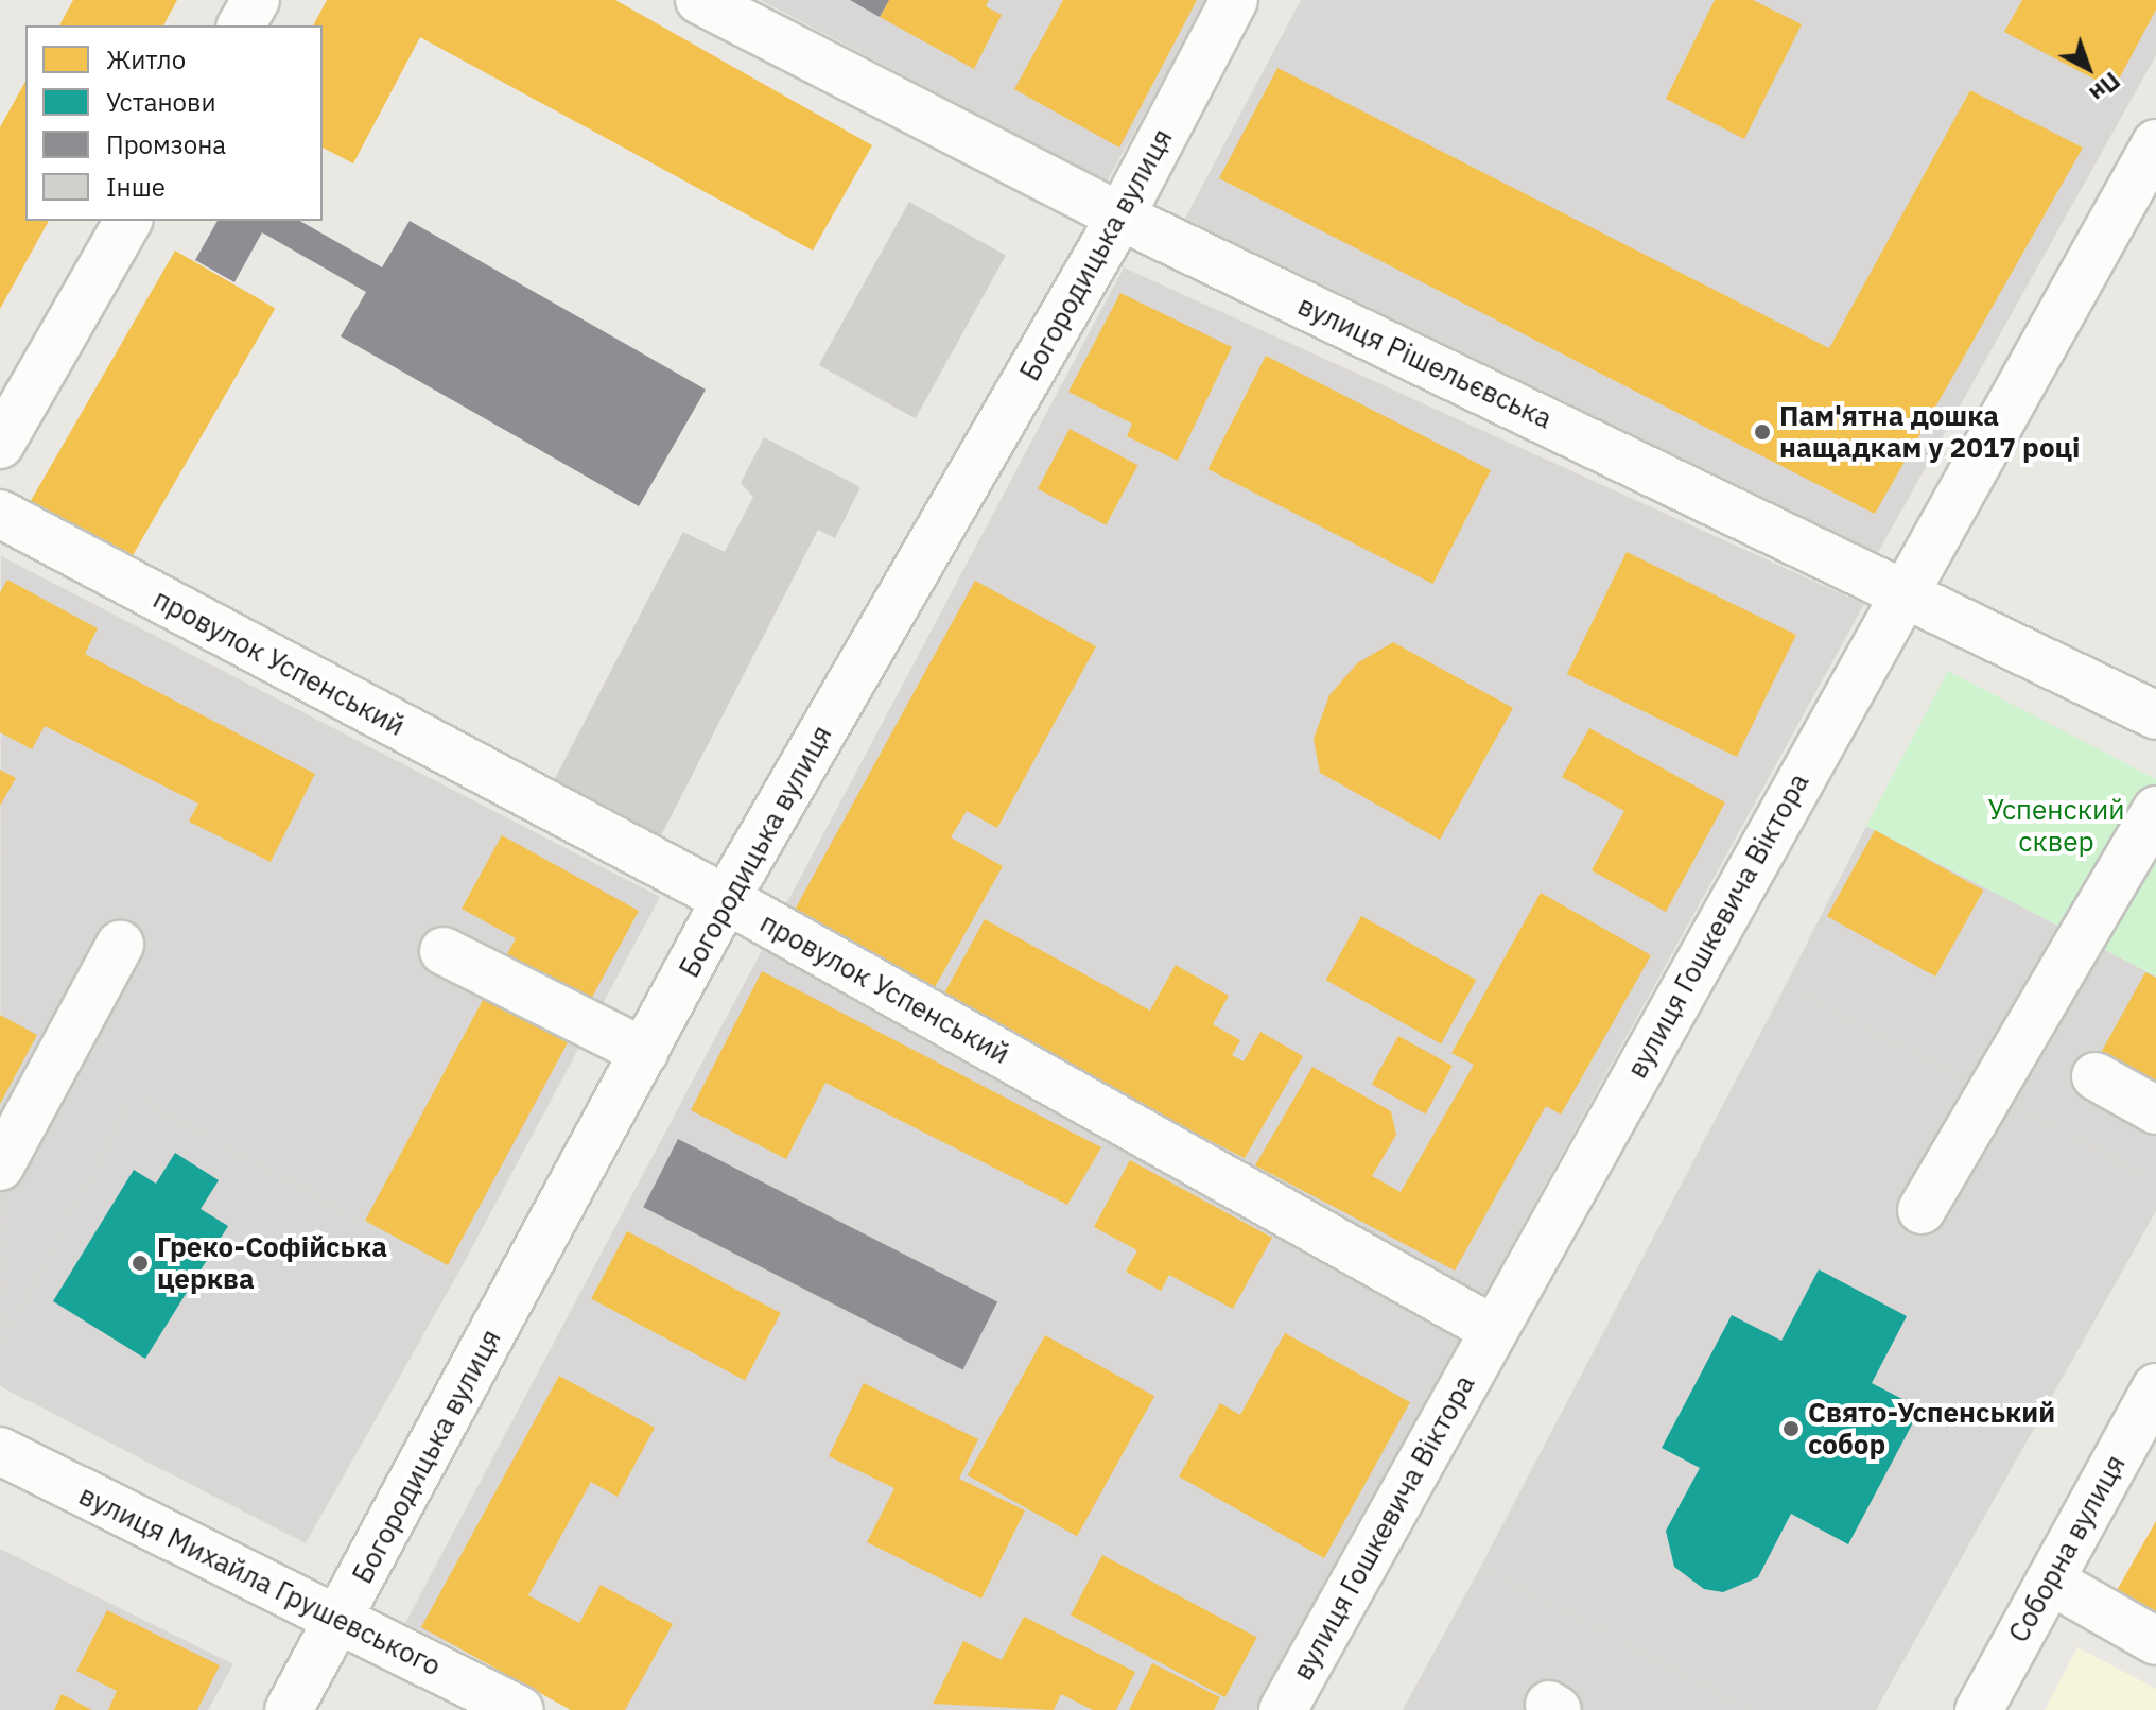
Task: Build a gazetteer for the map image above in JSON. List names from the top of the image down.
{
  "streets": {
    "street": [
      "Богородицька вулиця",
      "вулиця Рішельєвська",
      "провулок Успенський",
      "вулиця Гошкевича Віктора",
      "Соборна вулиця",
      "вулиця Михайла Грушевського"
    ]
  },
  "crossings": [
    ["Богородицька вулиця", "вулиця Рішельєвська"],
    ["Богородицька вулиця", "провулок Успенський"],
    ["Богородицька вулиця", "вулиця Михайла Грушевського"],
    ["вулиця Рішельєвська", "вулиця Гошкевича Віктора"],
    ["провулок Успенський", "вулиця Гошкевича Віктора"]
  ],
  "parks": ["Успенский сквер"],
  "places": ["Пам'ятна дошка нащадкам у 2017 році", "Греко-Софійська церква", "Свято-Успенський собор"],
  "legend": [
    "Житло",
    "Установи",
    "Промзона",
    "Інше"
  ],
  "north": "bottom right"
}
